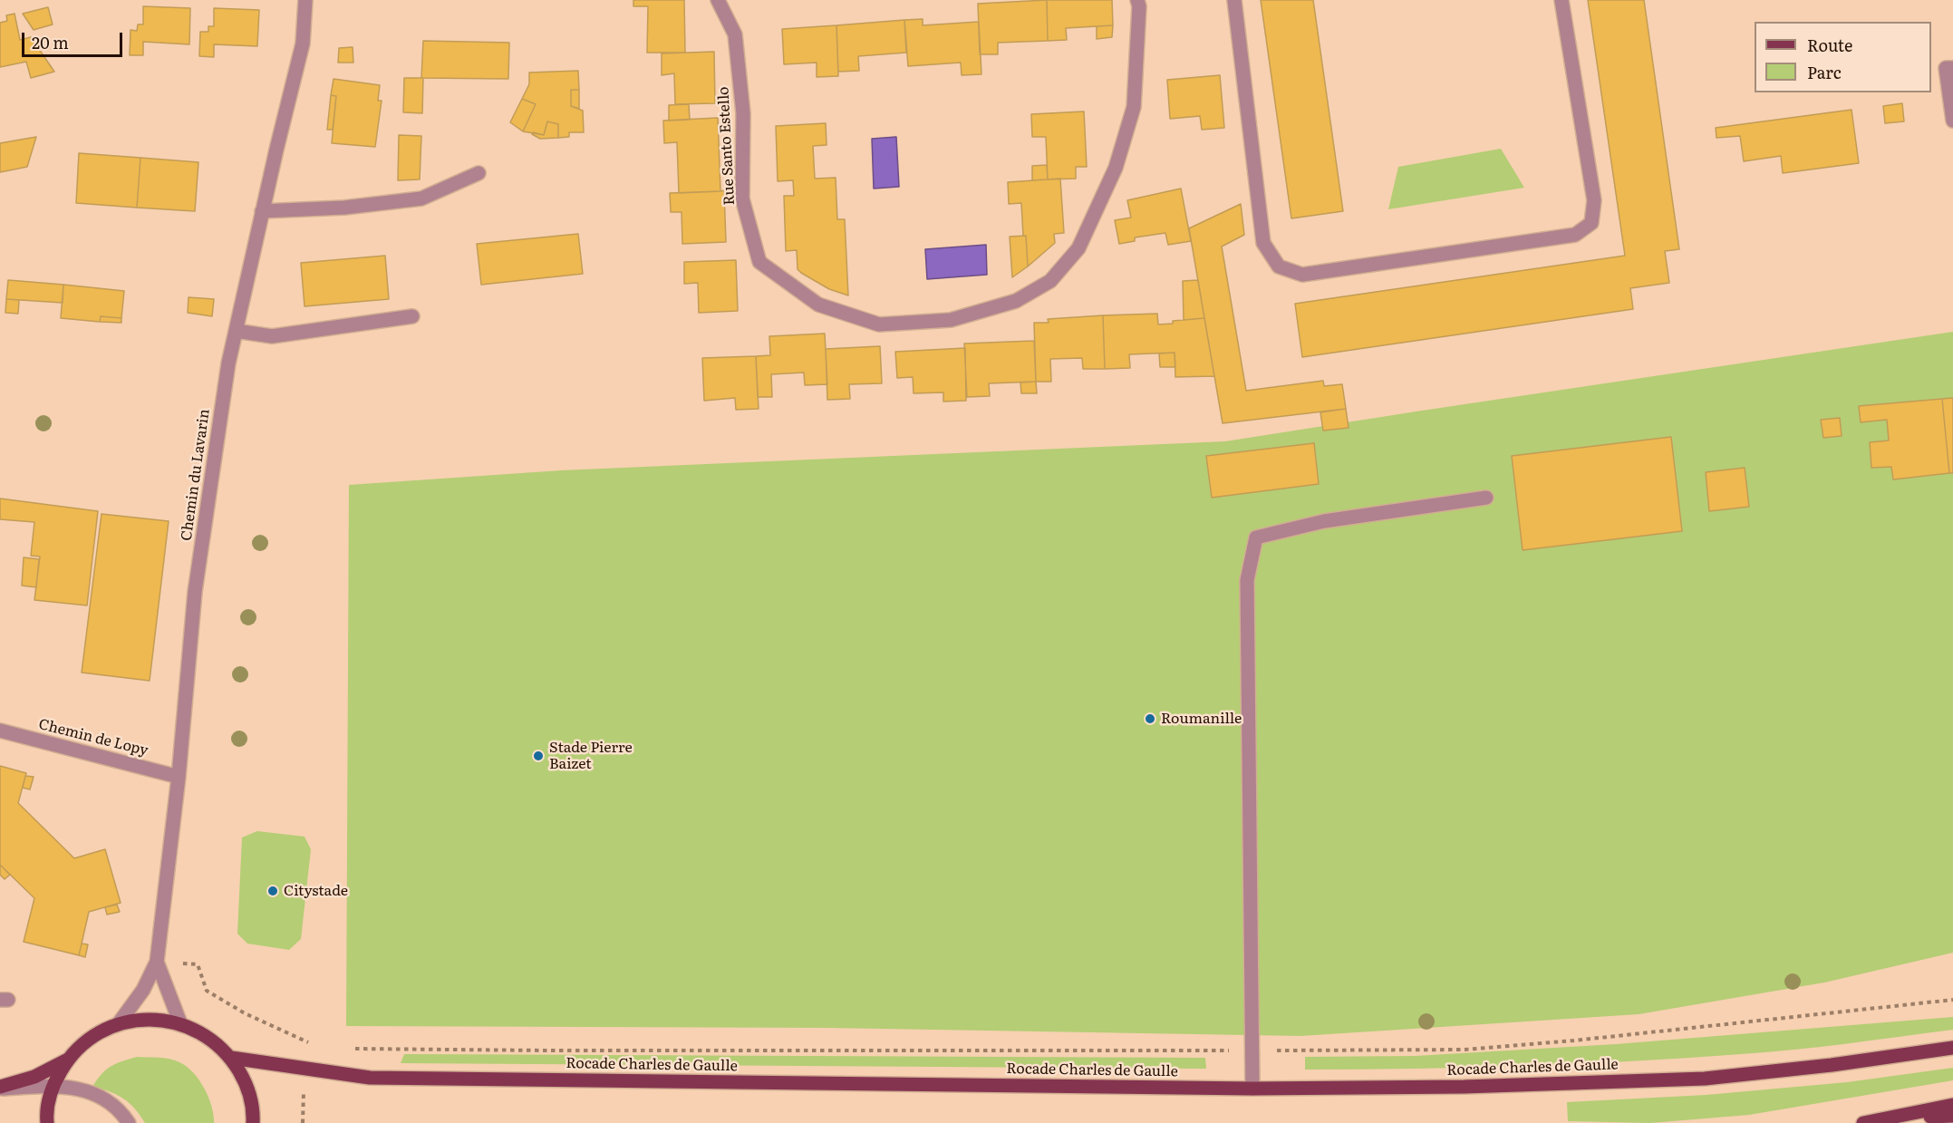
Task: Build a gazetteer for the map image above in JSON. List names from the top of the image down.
{
  "streets": {
    "main road": ["Rocade Charles de Gaulle"],
    "street": ["Rue Santo Estello", "Chemin du Lavarin", "Chemin de Lopy"]
  },
  "crossings": [
    ["Chemin du Lavarin", "Chemin de Lopy"]
  ],
  "places": ["Roumanille", "Stade Pierre Baizet", "Citystade"],
  "legend": ["Route", "Parc"],
  "scale_bar": "20 m"
}
